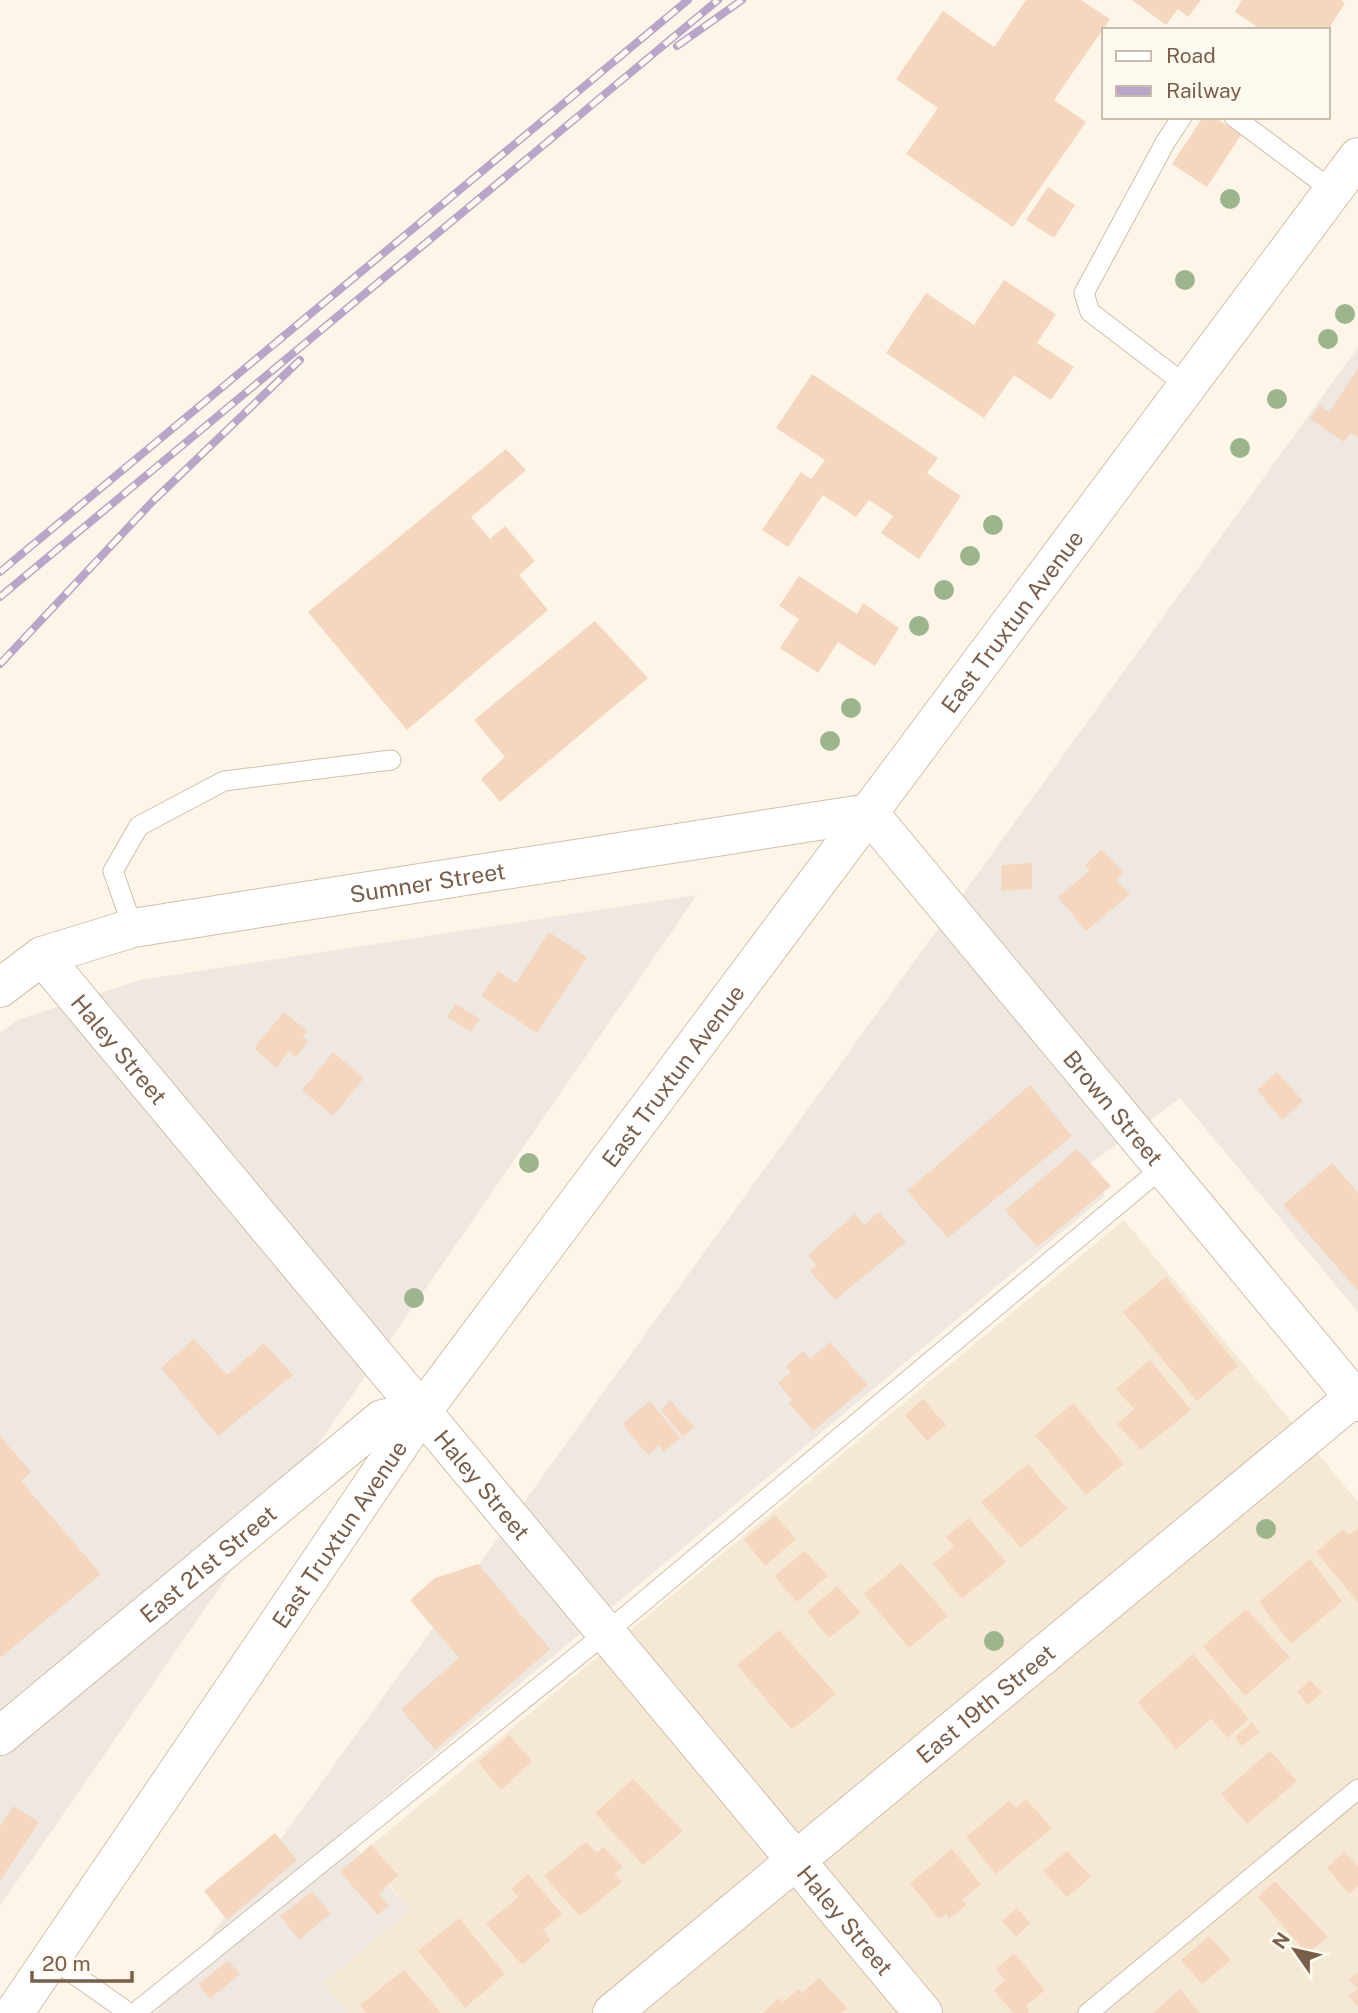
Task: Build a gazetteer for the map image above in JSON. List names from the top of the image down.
{
  "streets": {
    "street": [
      "East Truxtun Avenue",
      "Sumner Street",
      "Haley Street",
      "Brown Street",
      "East 21st Street",
      "East 19th Street"
    ]
  },
  "crossings": [
    ["East Truxtun Avenue", "Sumner Street"],
    ["East Truxtun Avenue", "Haley Street"],
    ["East Truxtun Avenue", "Brown Street"],
    ["East Truxtun Avenue", "East 21st Street"],
    ["Sumner Street", "Haley Street"],
    ["Sumner Street", "Brown Street"],
    ["Haley Street", "East 21st Street"],
    ["Haley Street", "East 19th Street"],
    ["Brown Street", "East 19th Street"]
  ],
  "legend": ["Road", "Railway"],
  "scale_bar": "20 m",
  "north": "top left"
}
